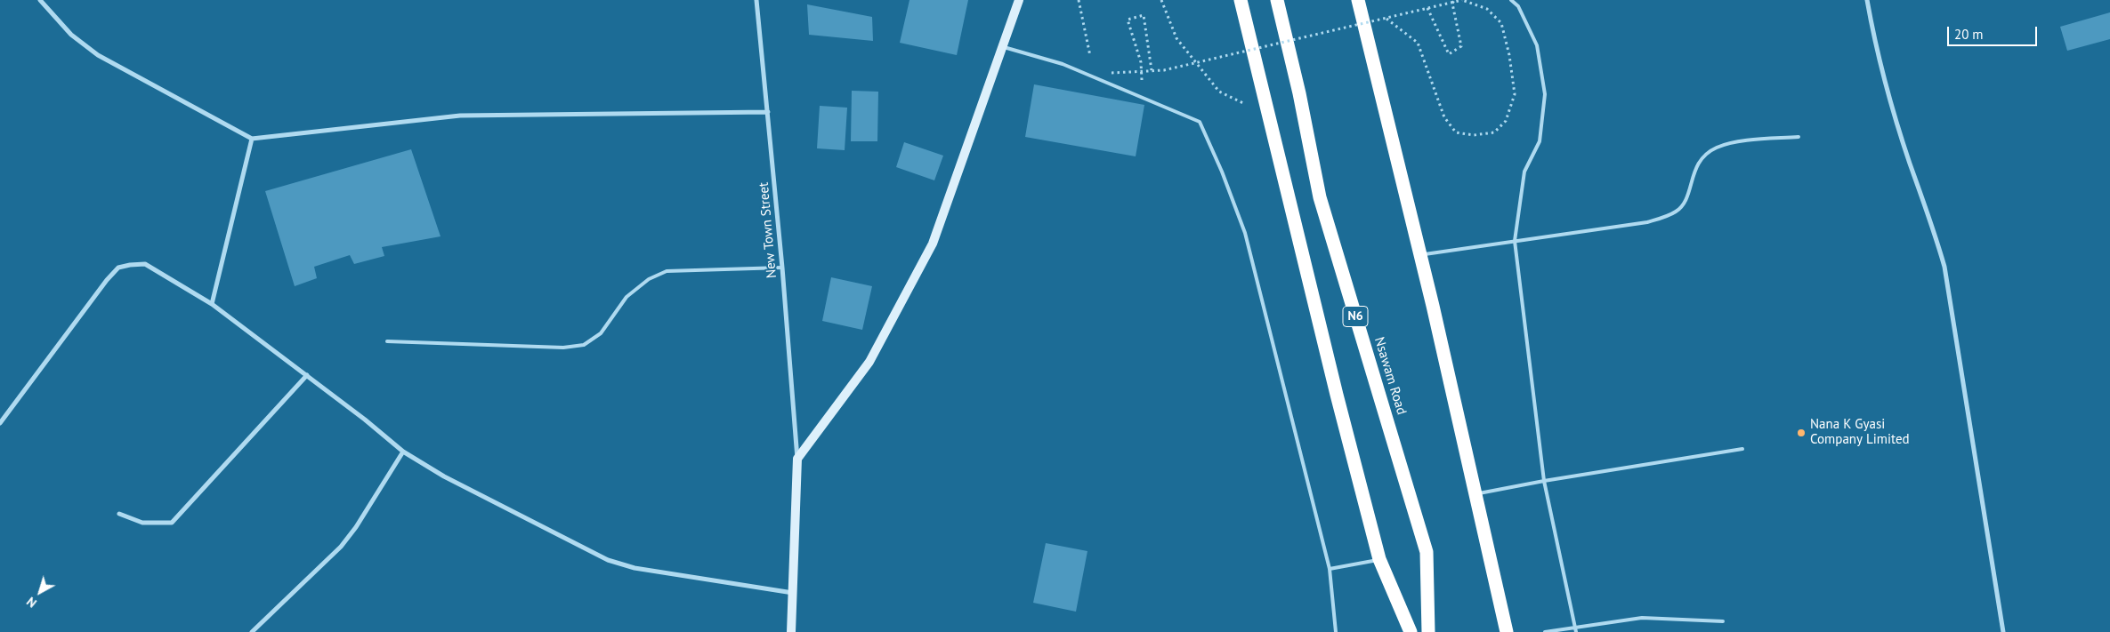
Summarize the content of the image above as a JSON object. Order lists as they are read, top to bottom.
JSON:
{
  "streets": {
    "highway": ["N6", "Nsawam Road"],
    "street": ["New Town Street"]
  },
  "places": ["Nana K Gyasi Company Limited"],
  "scale_bar": "20 m",
  "north": "bottom left"
}
